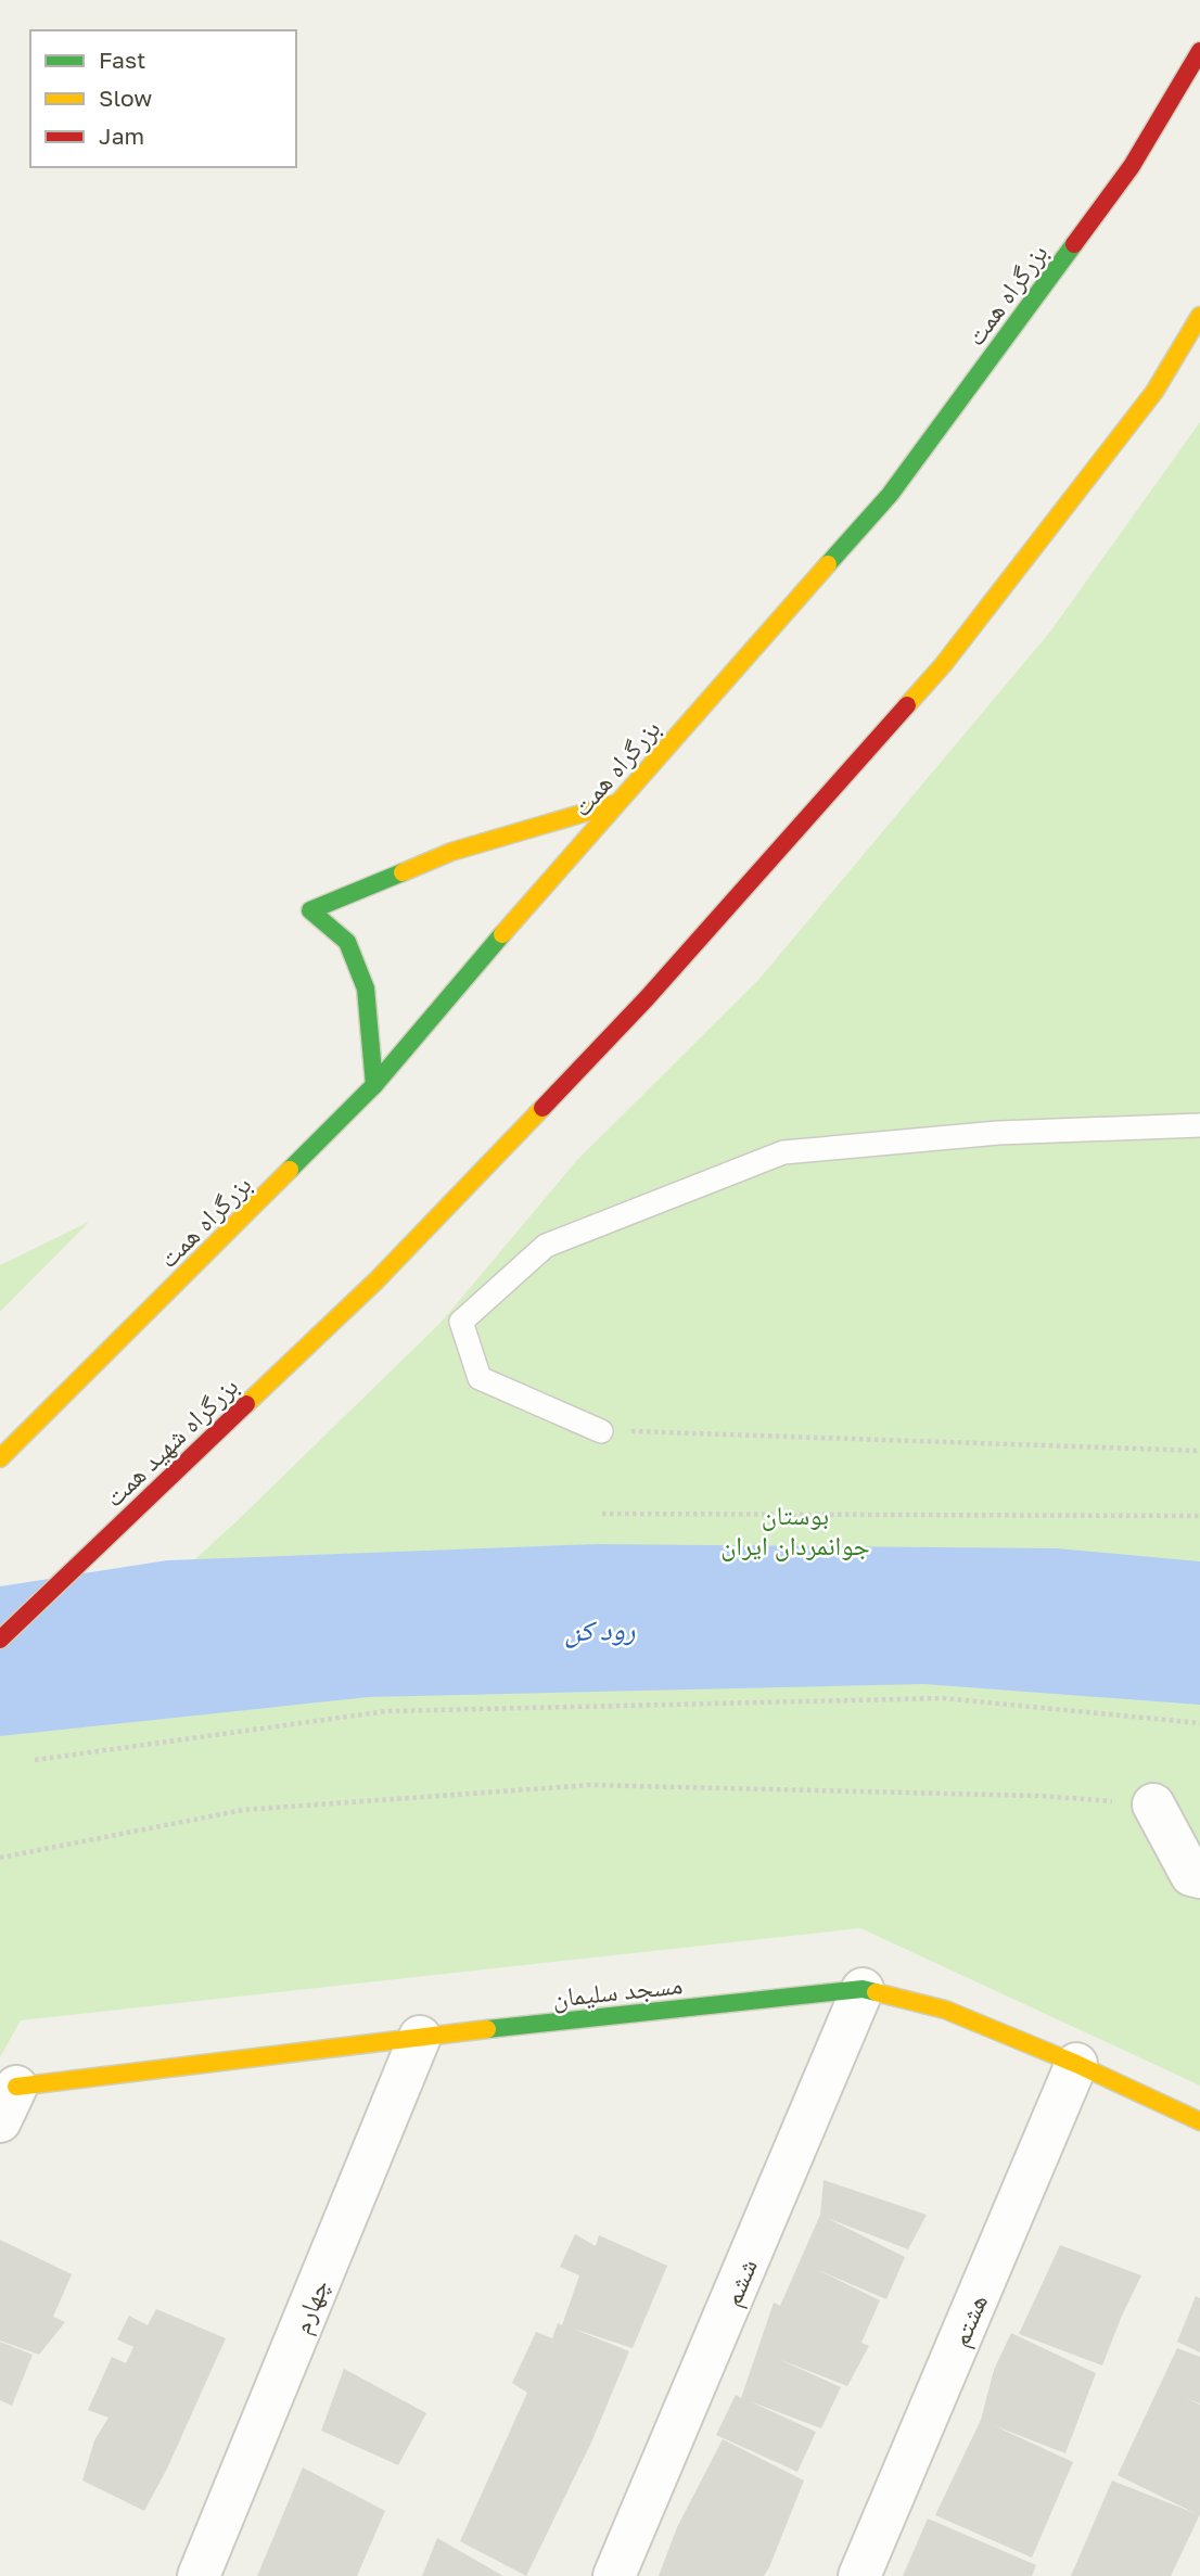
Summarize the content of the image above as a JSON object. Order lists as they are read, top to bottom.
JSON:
{
  "streets": {
    "main road": ["بزرگراه همت", "بزرگراه شهید همت", "مسجد سلیمان"],
    "street": ["ششم", "چهارم", "هشتم"]
  },
  "crossings": [
    ["مسجد سلیمان", "ششم"],
    ["مسجد سلیمان", "چهارم"],
    ["مسجد سلیمان", "هشتم"]
  ],
  "water": ["رود کن"],
  "parks": ["بوستان جوانمردان ایران"],
  "legend": ["Fast", "Slow", "Jam"]
}
